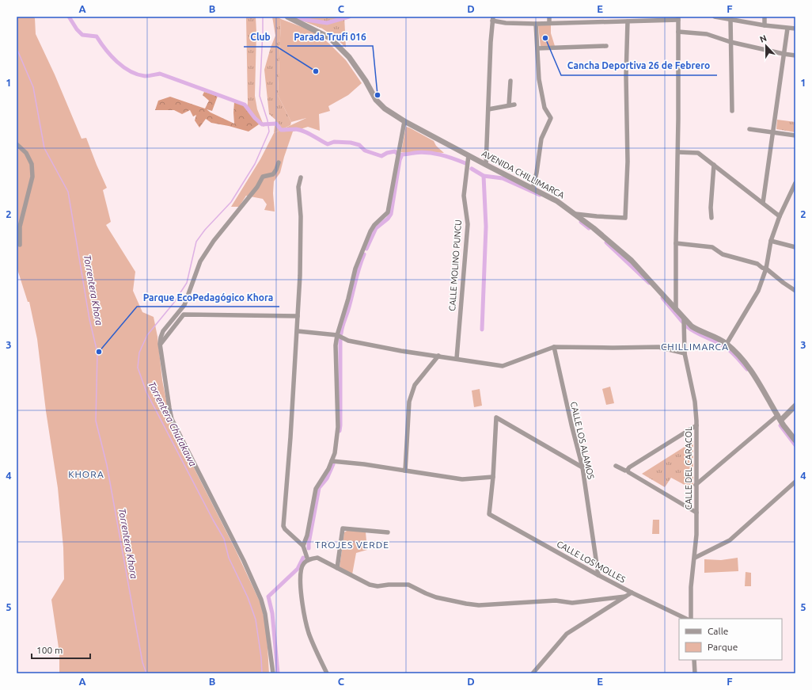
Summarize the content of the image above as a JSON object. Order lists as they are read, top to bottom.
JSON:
{
  "streets": {
    "street": [
      "AVENIDA CHILLIMARCA",
      "CALLE MOLINO PUNCU",
      "CALLE LOS ALAMOS",
      "CALLE DEL CARACOL",
      "CALLE LOS MOLLES"
    ]
  },
  "crossings": [
    ["AVENIDA CHILLIMARCA", "CALLE MOLINO PUNCU"],
    ["AVENIDA CHILLIMARCA", "CALLE DEL CARACOL"],
    ["CALLE LOS ALAMOS", "CALLE LOS MOLLES"]
  ],
  "districts": ["CHILLIMARCA", "KHORA", "TROJES VERDE"],
  "water": ["Torrentera Khora", "Torrentera Chutakawa"],
  "places": [
    "Cancha Deportiva 26 de Febrero",
    "Club",
    "Parada Trufi 016",
    "Parque EcoPedagógico Khora"
  ],
  "legend": ["Calle", "Parque"],
  "scale_bar": "100 m",
  "north": "top",
  "grid": {
    "columns": [
      "A",
      "B",
      "C",
      "D",
      "E",
      "F"
    ],
    "rows": [
      "1",
      "2",
      "3",
      "4",
      "5"
    ]
  }
}
